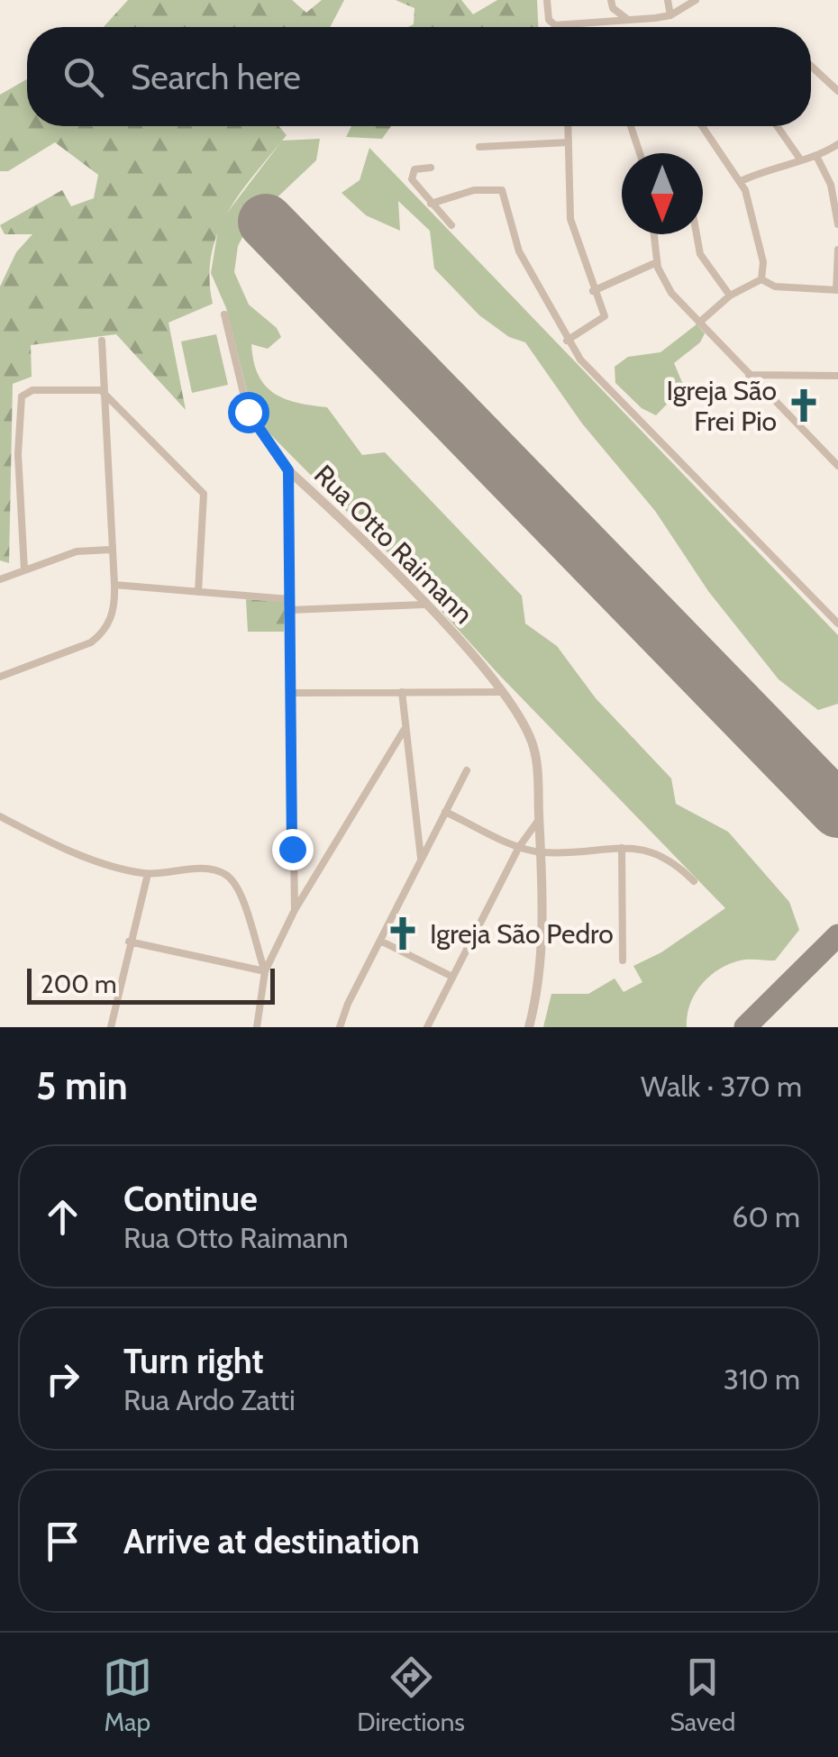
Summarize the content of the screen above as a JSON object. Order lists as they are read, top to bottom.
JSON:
{
  "streets": {
    "street": ["Rua Otto Raimann"]
  },
  "places": {
    "church": ["Igreja São Frei Pio", "Igreja São Pedro"]
  },
  "scale_bar": "200 m",
  "north": "bottom",
  "page": {
    "search": "Search here",
    "scale": "200 m",
    "heading": ["5 min", "Walk · 370 m"],
    "list": [
      ["Continue", "Rua Otto Raimann", "60 m"],
      ["Turn right", "Rua Ardo Zatti", "310 m"],
      "Arrive at destination"
    ],
    "nav": ["Map", "Directions", "Saved"]
  }
}
